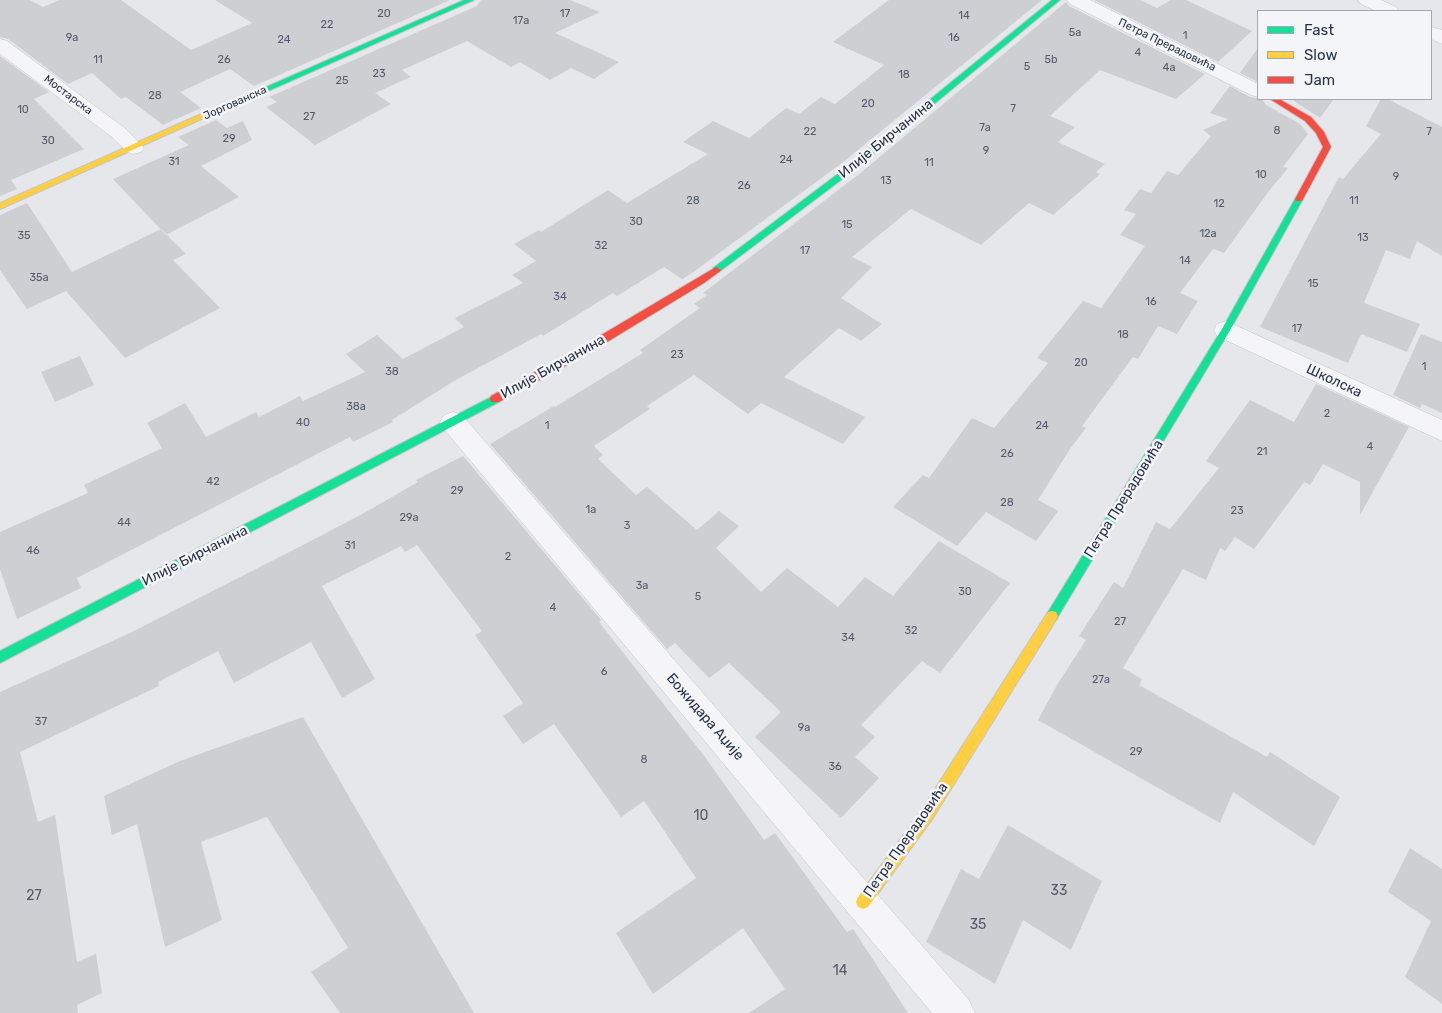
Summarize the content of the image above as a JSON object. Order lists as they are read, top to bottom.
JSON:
{
  "streets": {
    "street": [
      "Петра Прерадовића",
      "Мостарска",
      "Јоргованска",
      "Илије Бирчанина",
      "Школска",
      "Божидара Аџије"
    ]
  },
  "crossings": [
    ["Петра Прерадовића", "Школска"],
    ["Петра Прерадовића", "Божидара Аџије"],
    ["Мостарска", "Јоргованска"],
    ["Илије Бирчанина", "Божидара Аџије"]
  ],
  "house_numbers": [
    "20",
    "17",
    "14",
    "17a",
    "22",
    "5a",
    "1",
    "9a",
    "16",
    "24",
    "4",
    "11",
    "26",
    "5b",
    "5",
    "4a",
    "23",
    "18",
    "25",
    "28",
    "20",
    "7",
    "10",
    "27",
    "7a",
    "8",
    "22",
    "7",
    "29",
    "30",
    "9",
    "24",
    "31",
    "11",
    "10",
    "9",
    "13",
    "26",
    "28",
    "11",
    "12",
    "30",
    "15",
    "12a",
    "35",
    "13",
    "32",
    "17",
    "14",
    "35a",
    "15",
    "34",
    "16",
    "17",
    "18",
    "23",
    "20",
    "1",
    "38",
    "38a",
    "2",
    "40",
    "1",
    "24",
    "4",
    "21",
    "26",
    "42",
    "29",
    "28",
    "1a",
    "23",
    "29a",
    "44",
    "3",
    "31",
    "46",
    "2",
    "3a",
    "30",
    "5",
    "4",
    "27",
    "32",
    "34",
    "6",
    "27a",
    "37",
    "9a",
    "29",
    "8",
    "36",
    "10",
    "33",
    "27",
    "35",
    "14"
  ],
  "legend": ["Fast", "Slow", "Jam"]
}
